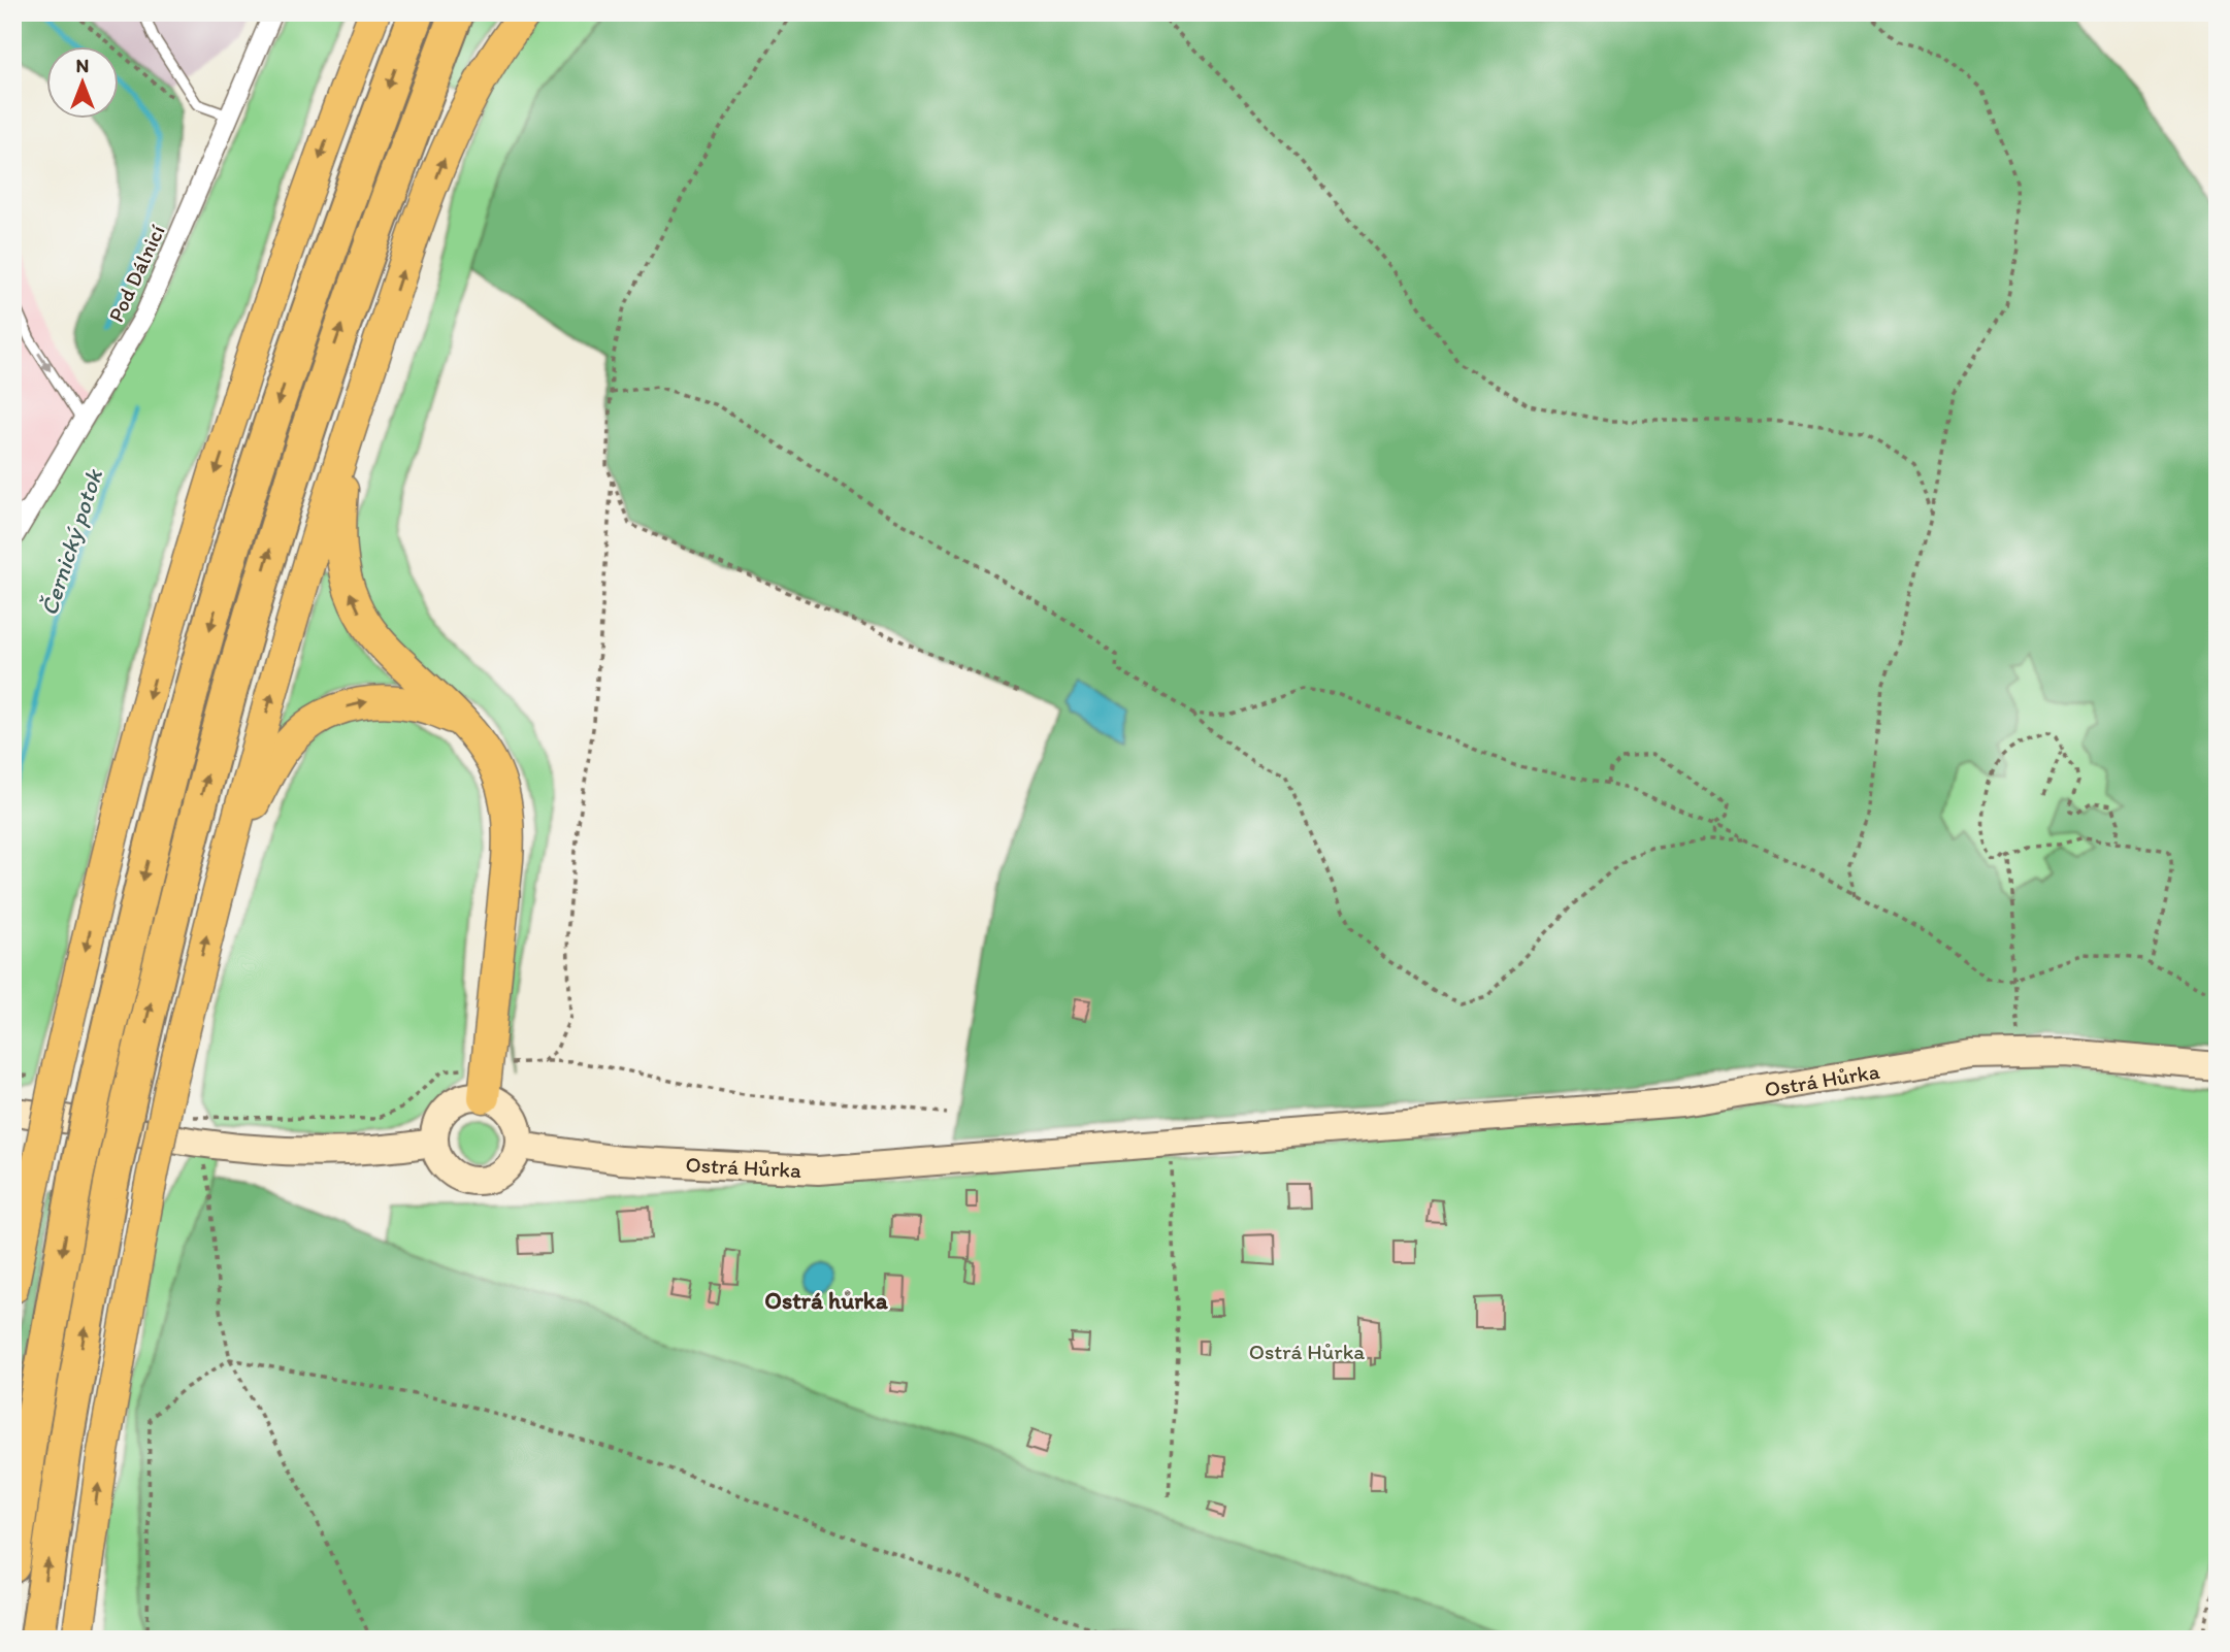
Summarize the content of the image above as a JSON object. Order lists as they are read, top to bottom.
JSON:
{
  "streets": {
    "main road": ["Ostrá Hůrka"],
    "street": ["Pod Dálnicí"]
  },
  "districts": ["Ostrá hůrka"],
  "water": ["Černický potok"],
  "parks": ["Ostrá Hůrka"],
  "north": "top"
}
